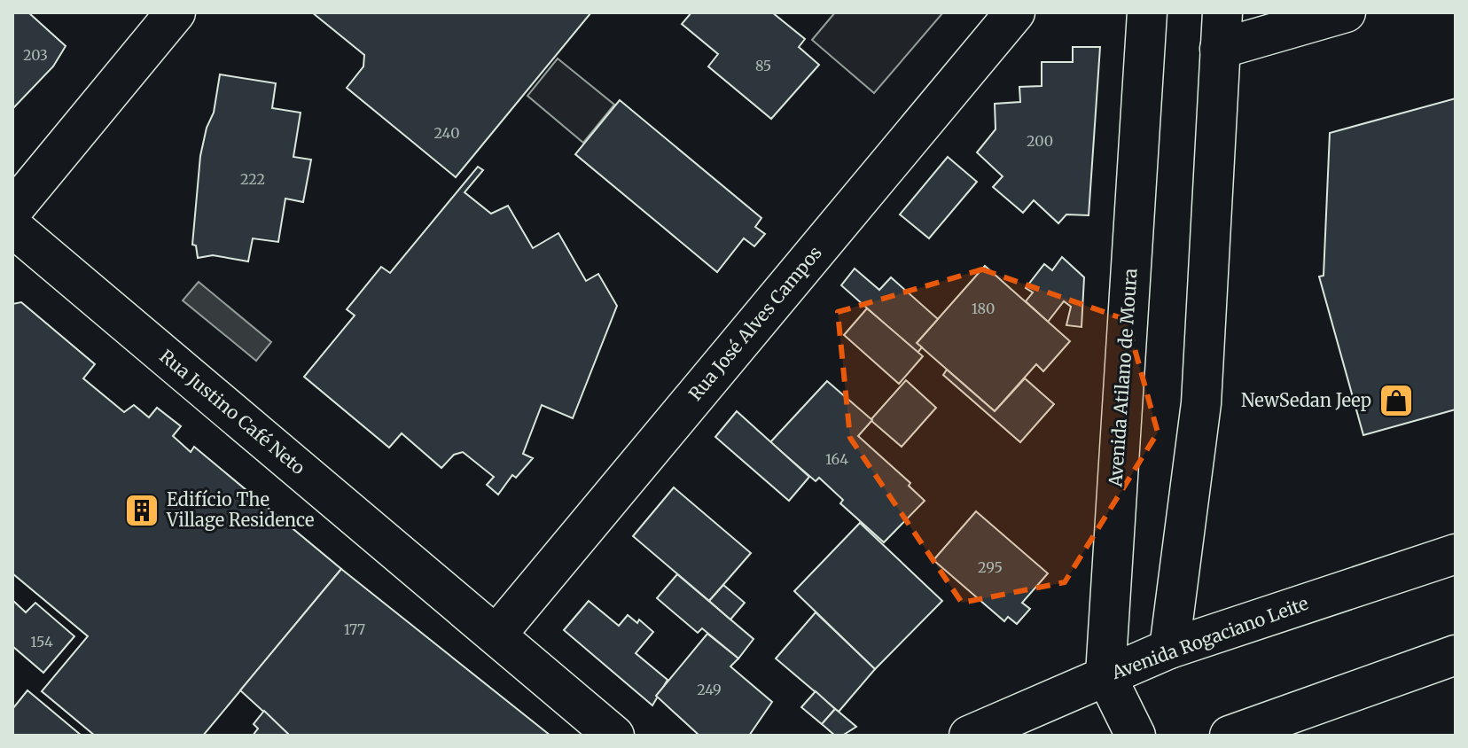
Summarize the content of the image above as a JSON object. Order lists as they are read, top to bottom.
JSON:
{
  "streets": {
    "street": [
      "Rua José Alves Campos",
      "Avenida Atilano de Moura",
      "Rua Justino Café Neto",
      "Avenida Rogaciano Leite"
    ]
  },
  "crossings": [
    ["Rua José Alves Campos", "Rua Justino Café Neto"],
    ["Avenida Atilano de Moura", "Avenida Rogaciano Leite"]
  ],
  "places": {
    "shop": ["NewSedan Jeep"],
    "building": ["Edifício The Village Residence"]
  },
  "house_numbers": [
    "203",
    "85",
    "240",
    "200",
    "222",
    "180",
    "164",
    "295",
    "177",
    "154",
    "249"
  ]
}
